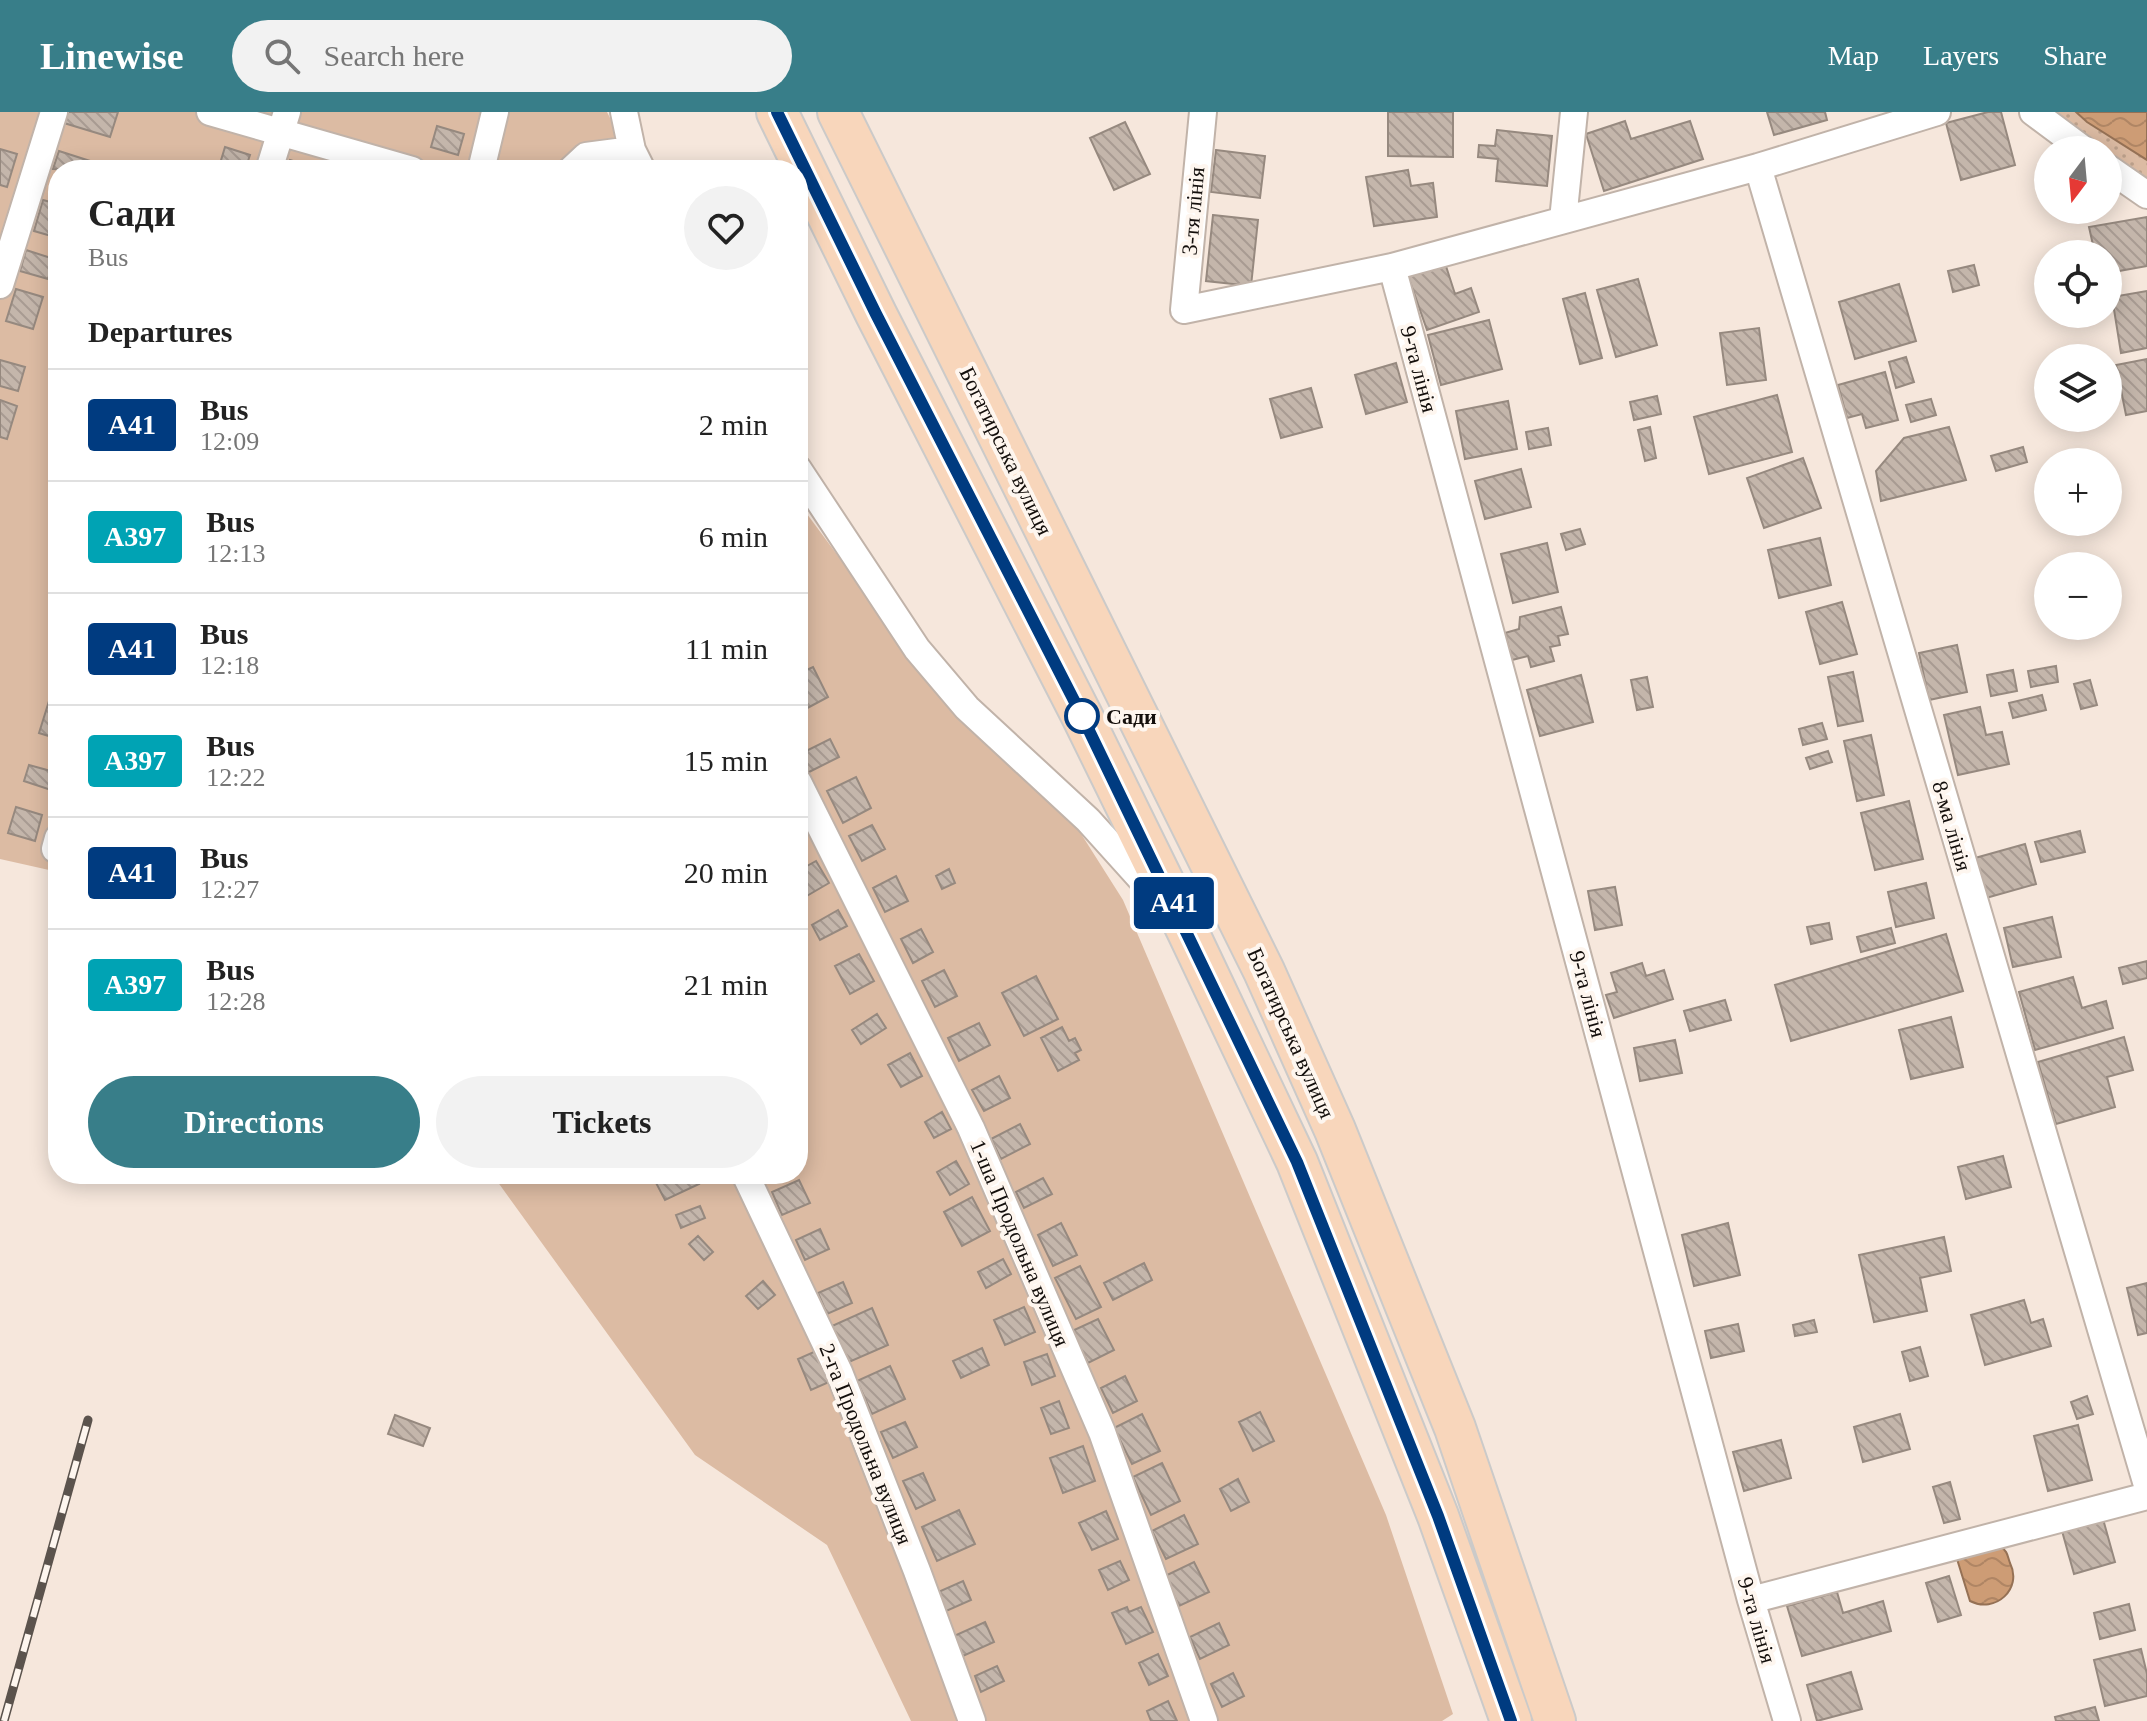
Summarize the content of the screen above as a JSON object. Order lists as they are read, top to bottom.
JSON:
{
  "streets": {
    "main road": ["Богатирська вулиця"],
    "street": [
      "3-тя лінія",
      "9-та лінія",
      "8-ма лінія",
      "1-ша Продольна вулиця",
      "2-га Продольна вулиця"
    ]
  },
  "crossings": [
    ["3-тя лінія", "9-та лінія"]
  ],
  "places": ["Сади"],
  "lines": ["bus line A41"],
  "north": "bottom",
  "page": {
    "header": "Linewise",
    "search": "Search here",
    "nav": ["Map", "Layers", "Share"],
    "on_map": "A41",
    "map_buttons": ["+", "−"],
    "heading": [
      ["Сади", "Bus"],
      "Departures"
    ],
    "list": [
      {
        "mark": "A41",
        "name": "Bus",
        "note": "12:09",
        "value": "2 min"
      },
      {
        "mark": "А397",
        "name": "Bus",
        "note": "12:13",
        "value": "6 min"
      },
      {
        "mark": "A41",
        "name": "Bus",
        "note": "12:18",
        "value": "11 min"
      },
      {
        "mark": "А397",
        "name": "Bus",
        "note": "12:22",
        "value": "15 min"
      },
      {
        "mark": "A41",
        "name": "Bus",
        "note": "12:27",
        "value": "20 min"
      },
      {
        "mark": "А397",
        "name": "Bus",
        "note": "12:28",
        "value": "21 min"
      }
    ],
    "buttons": ["Directions", "Tickets"]
  }
}
